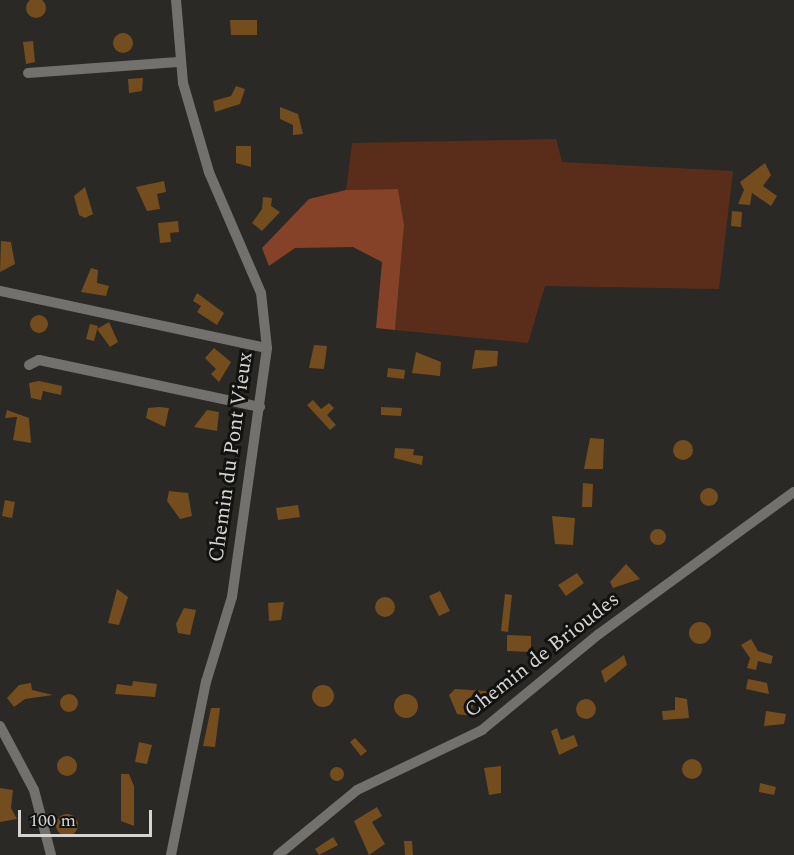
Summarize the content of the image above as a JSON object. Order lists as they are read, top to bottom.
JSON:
{
  "streets": {
    "street": ["Chemin du Pont Vieux", "Chemin de Brioudes"]
  },
  "scale_bar": "100 m"
}
